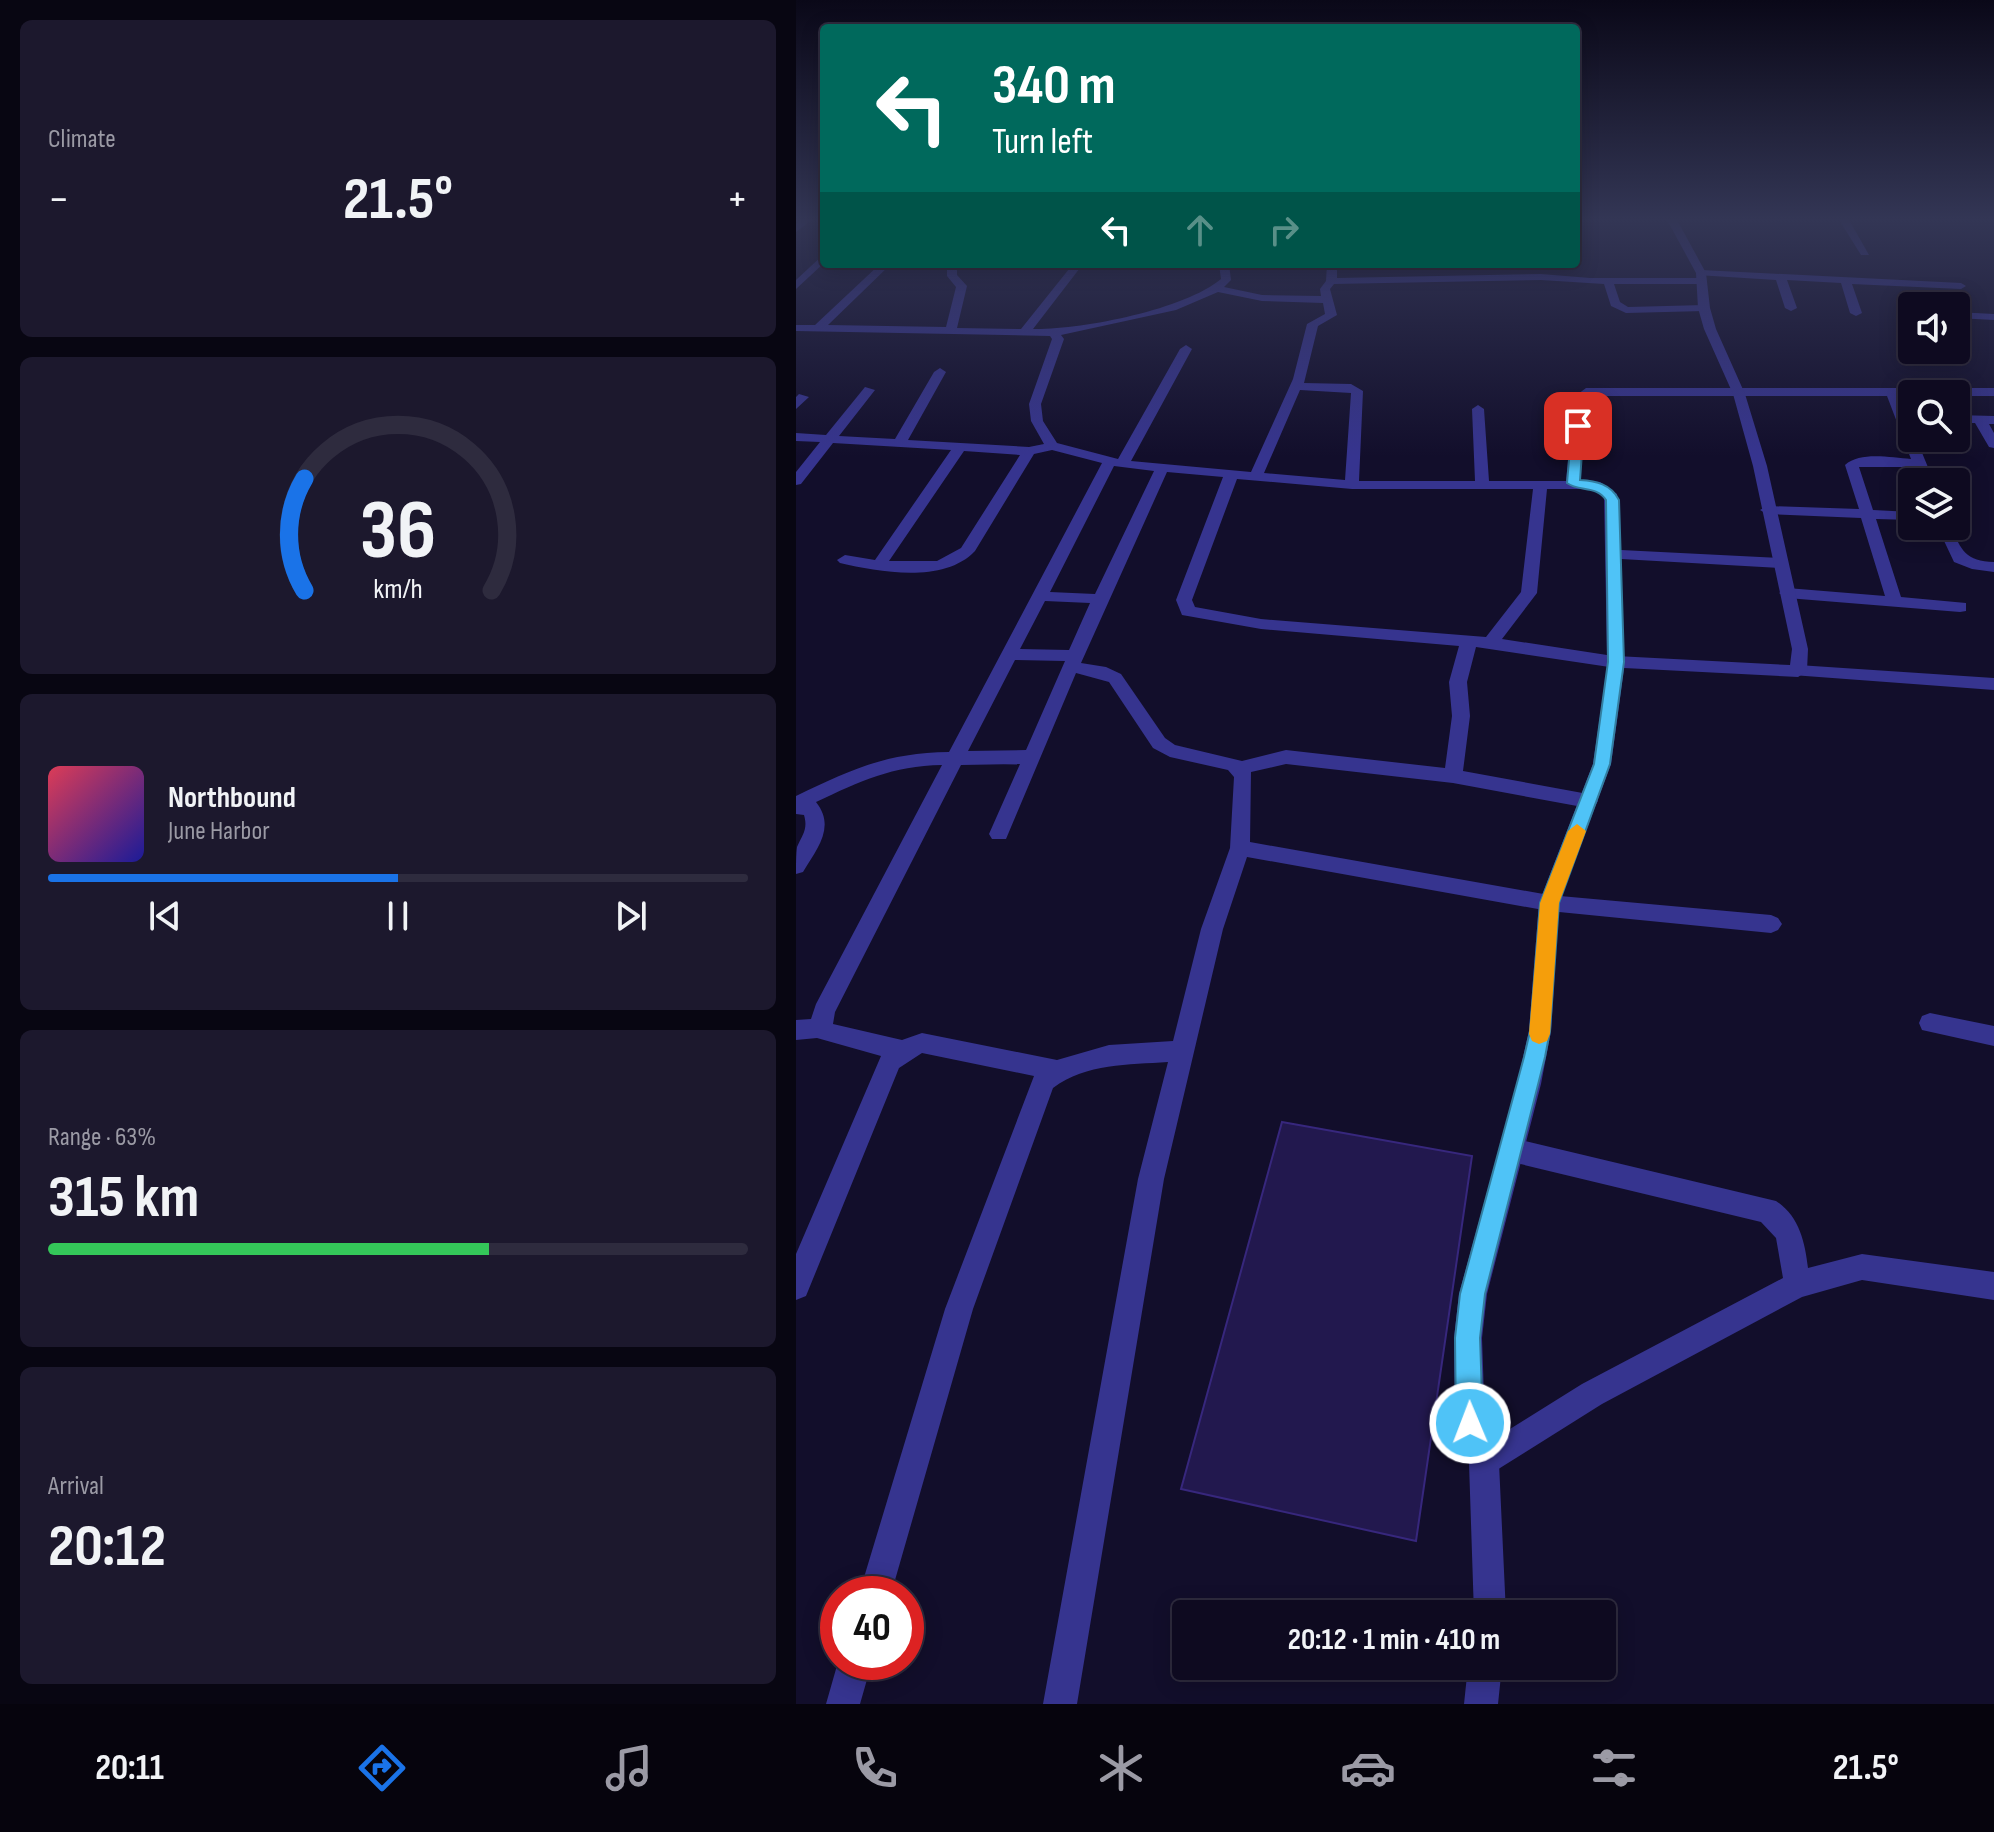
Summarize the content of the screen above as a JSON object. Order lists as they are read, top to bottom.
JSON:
{
  "page": {
    "tile": [
      "Climate",
      ["Range · 63%", "315 km"],
      ["Arrival", "20:12"]
    ],
    "turn": ["340 m", "Turn left"],
    "heat": ["−", "21.5°", "+"],
    "song": ["Northbound", "June Harbor"],
    "limit": "40",
    "trip": "20:12 · 1 min · 410 m",
    "tabs": ["20:11", "21.5°"],
    "gauge": ["36", "km/h"]
  }
}
